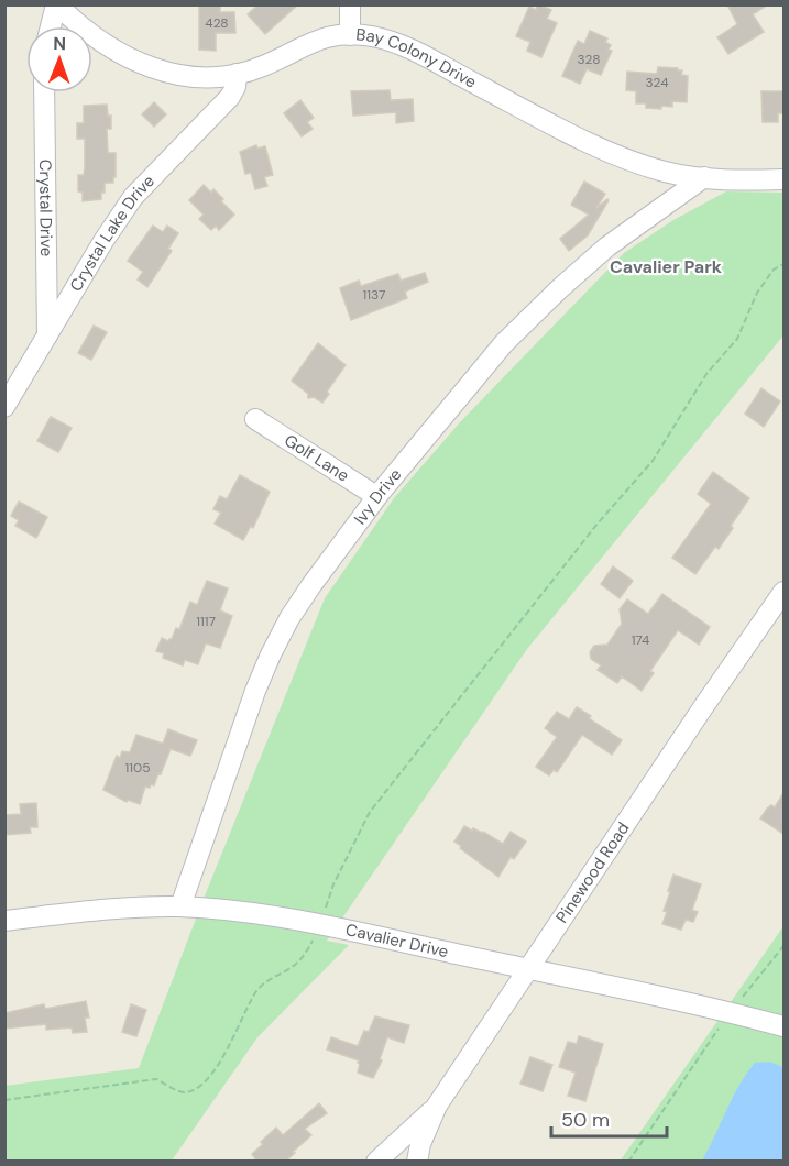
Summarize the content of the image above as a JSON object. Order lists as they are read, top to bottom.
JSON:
{
  "streets": {
    "street": [
      "Bay Colony Drive",
      "Crystal Drive",
      "Crystal Lake Drive",
      "Golf Lane",
      "Ivy Drive",
      "Pinewood Road",
      "Cavalier Drive"
    ]
  },
  "crossings": [
    ["Bay Colony Drive", "Crystal Lake Drive"],
    ["Bay Colony Drive", "Ivy Drive"],
    ["Crystal Drive", "Crystal Lake Drive"],
    ["Golf Lane", "Ivy Drive"],
    ["Ivy Drive", "Cavalier Drive"],
    ["Pinewood Road", "Cavalier Drive"]
  ],
  "districts": ["Cavalier Park"],
  "house_numbers": [
    "428",
    "328",
    "324",
    "1137",
    "1117",
    "174",
    "1105"
  ],
  "scale_bar": "50 m",
  "north": "top"
}
